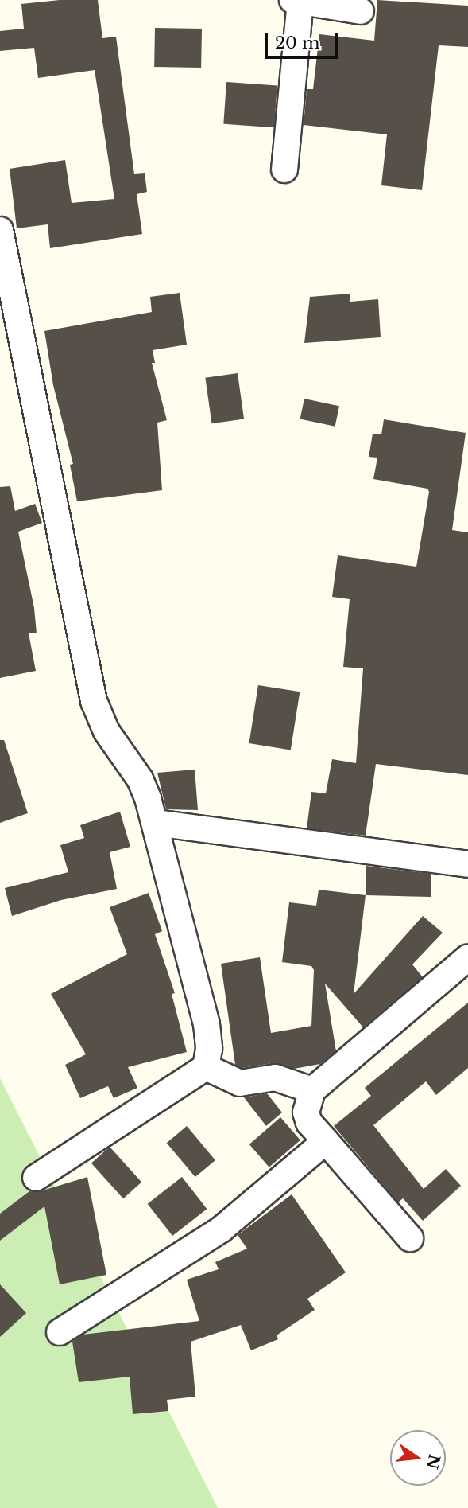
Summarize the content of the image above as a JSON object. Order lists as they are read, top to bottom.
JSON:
{
  "scale_bar": "20 m",
  "north": "right"
}
